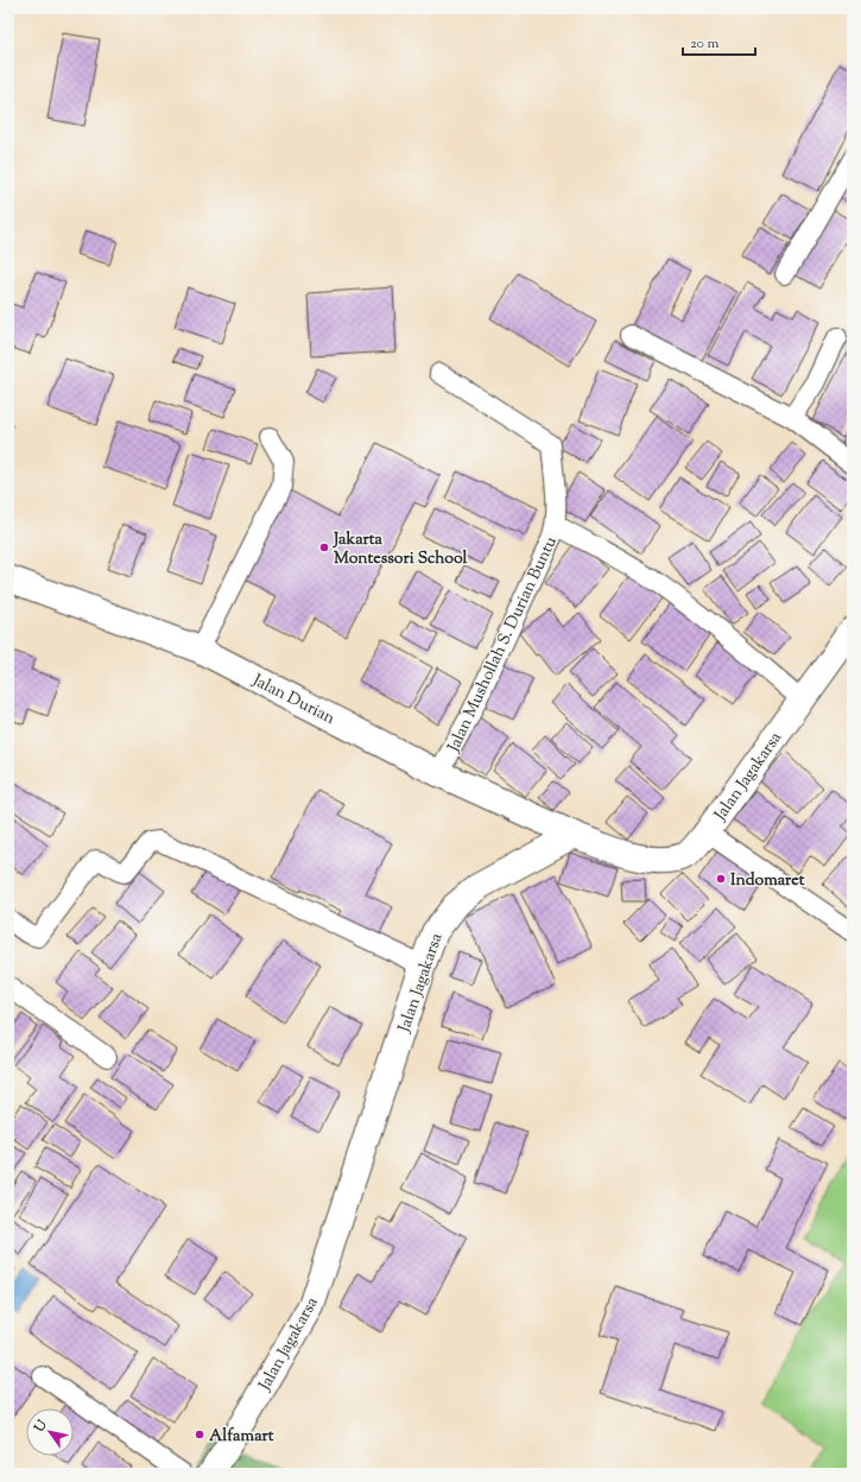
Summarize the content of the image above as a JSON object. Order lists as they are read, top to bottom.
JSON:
{
  "streets": {
    "main road": ["Jalan Durian", "Jalan Jagakarsa"],
    "street": ["Jalan Mushollah S. Durian Buntu"]
  },
  "crossings": [
    ["Jalan Mushollah S. Durian Buntu", "Jalan Durian"],
    ["Jalan Durian", "Jalan Jagakarsa"]
  ],
  "places": ["Jakarta Montessori School", "Indomaret", "Alfamart"],
  "scale_bar": "20 m",
  "north": "top left"
}
